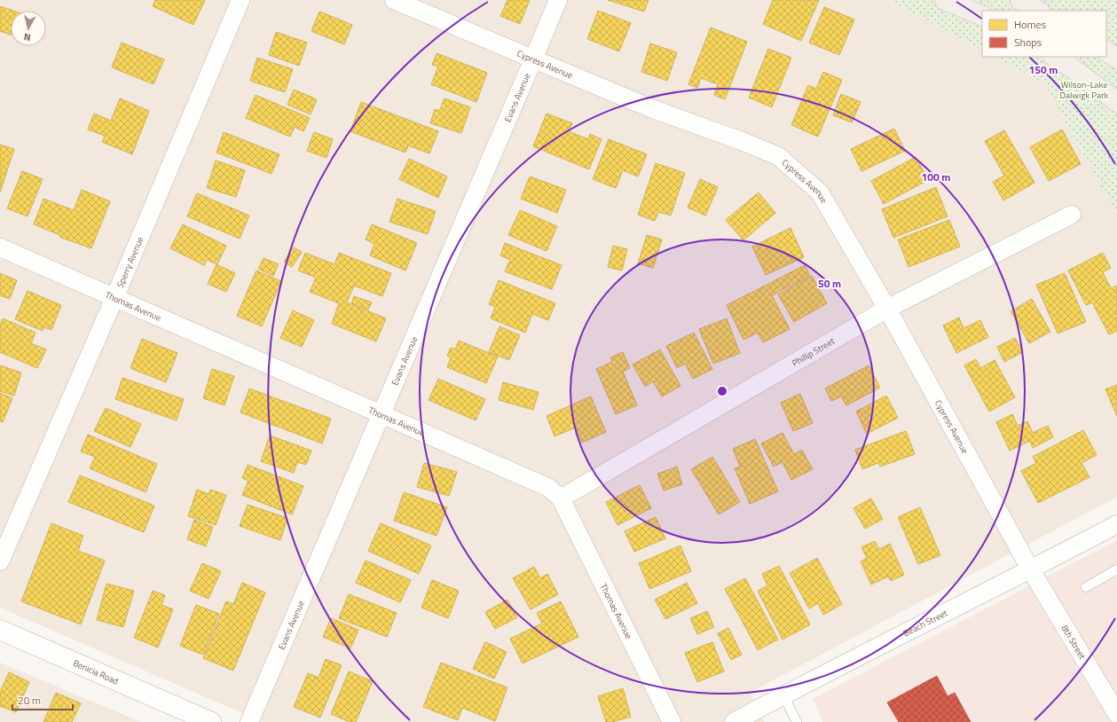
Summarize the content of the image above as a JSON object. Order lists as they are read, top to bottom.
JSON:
{
  "streets": {
    "main road": ["Benicia Road"],
    "street": [
      "Cypress Avenue",
      "Evans Avenue",
      "Sperry Avenue",
      "Thomas Avenue",
      "Phillip Street",
      "Beach Street",
      "8th Street"
    ]
  },
  "crossings": [
    ["Cypress Avenue", "Evans Avenue"],
    ["Cypress Avenue", "Phillip Street"],
    ["Cypress Avenue", "Beach Street"],
    ["Cypress Avenue", "8th Street"],
    ["Evans Avenue", "Thomas Avenue"],
    ["Sperry Avenue", "Thomas Avenue"],
    ["Thomas Avenue", "Phillip Street"],
    ["Beach Street", "8th Street"]
  ],
  "parks": ["Wilson-Lake Dalwigk Park"],
  "legend": ["Homes", "Shops"],
  "scale_bar": "20 m",
  "north": "bottom",
  "rings": ["150 m", "100 m", "50 m"]
}
